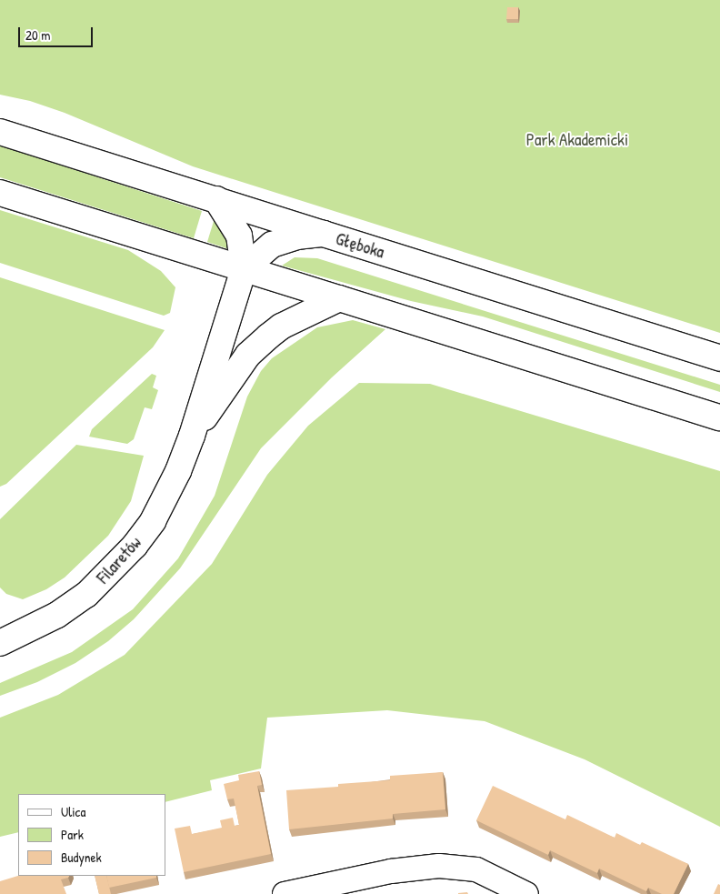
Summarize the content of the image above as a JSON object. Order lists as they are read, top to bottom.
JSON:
{
  "streets": {
    "main road": ["Głęboka", "Filaretów"]
  },
  "crossings": [
    ["Głęboka", "Filaretów"]
  ],
  "parks": ["Park Akademicki"],
  "legend": ["Ulica", "Park", "Budynek"],
  "scale_bar": "20 m"
}
